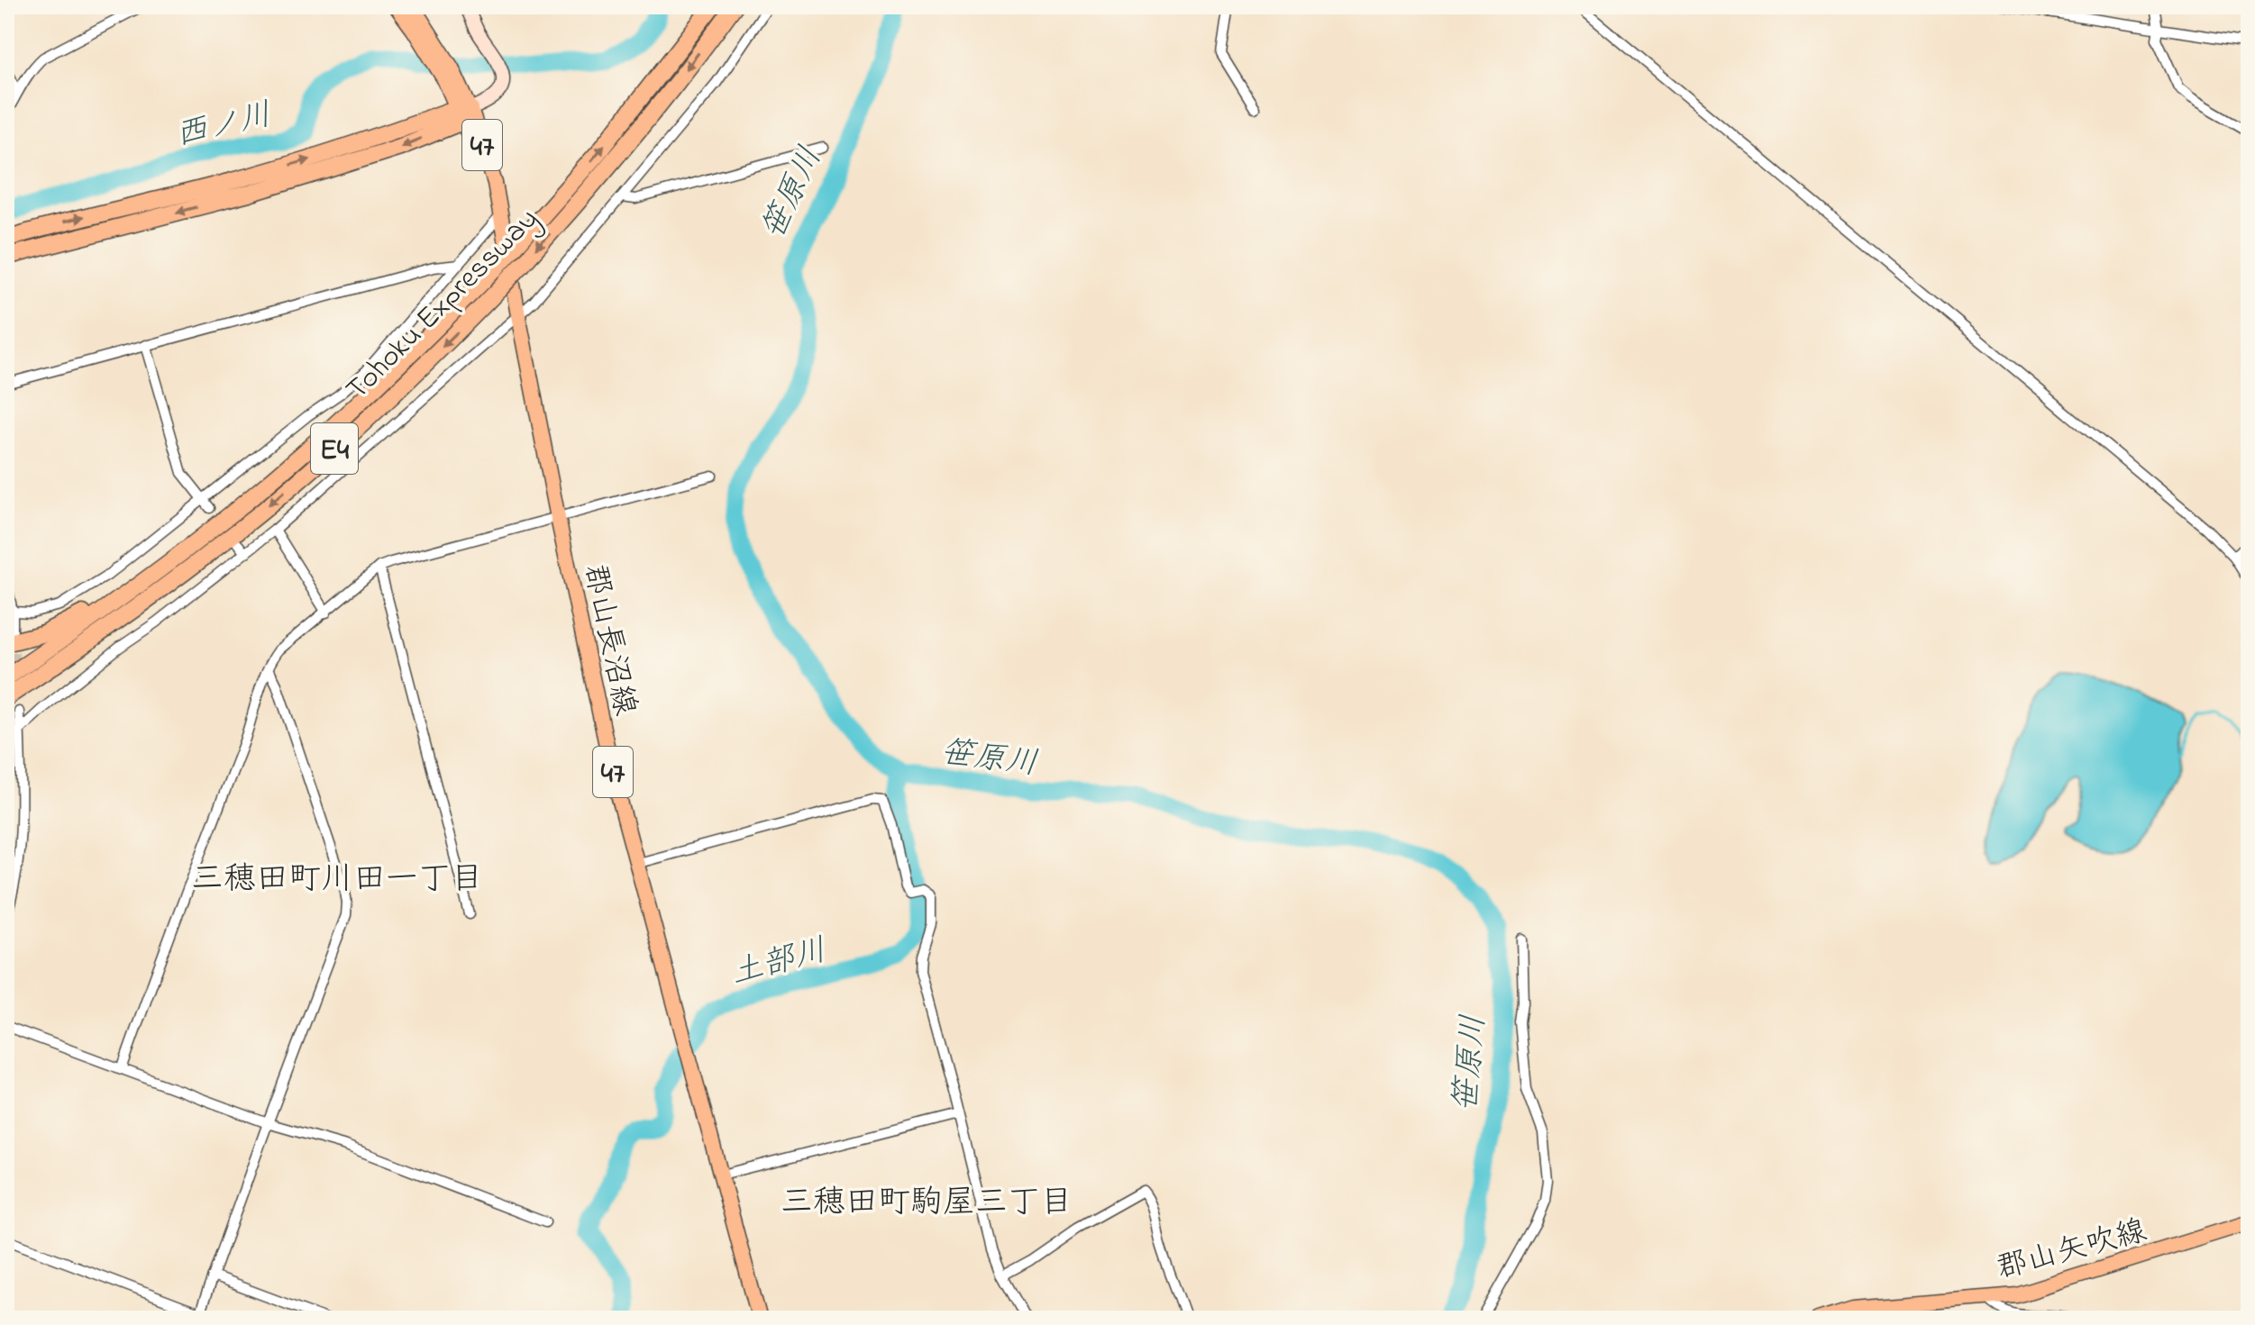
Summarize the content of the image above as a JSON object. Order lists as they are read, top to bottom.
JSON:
{
  "streets": {
    "highway": ["Tohoku Expressway", "E4"],
    "main road": ["47", "郡山長沼線", "郡山矢吹線"]
  },
  "districts": ["三穂田町川田一丁目", "三穂田町駒屋三丁目"],
  "water": ["西ノ川", "笹原川", "土部川"]
}
